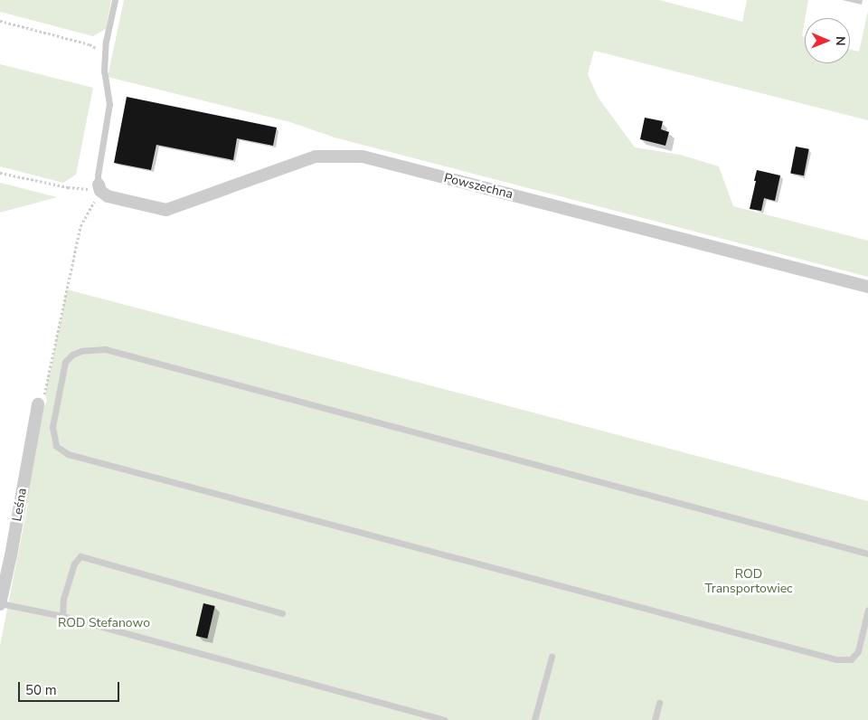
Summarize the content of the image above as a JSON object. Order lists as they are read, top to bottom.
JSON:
{
  "streets": {
    "street": ["Powszechna", "Leśna"]
  },
  "parks": ["ROD Transportowiec", "ROD Stefanowo"],
  "scale_bar": "50 m",
  "north": "right"
}
